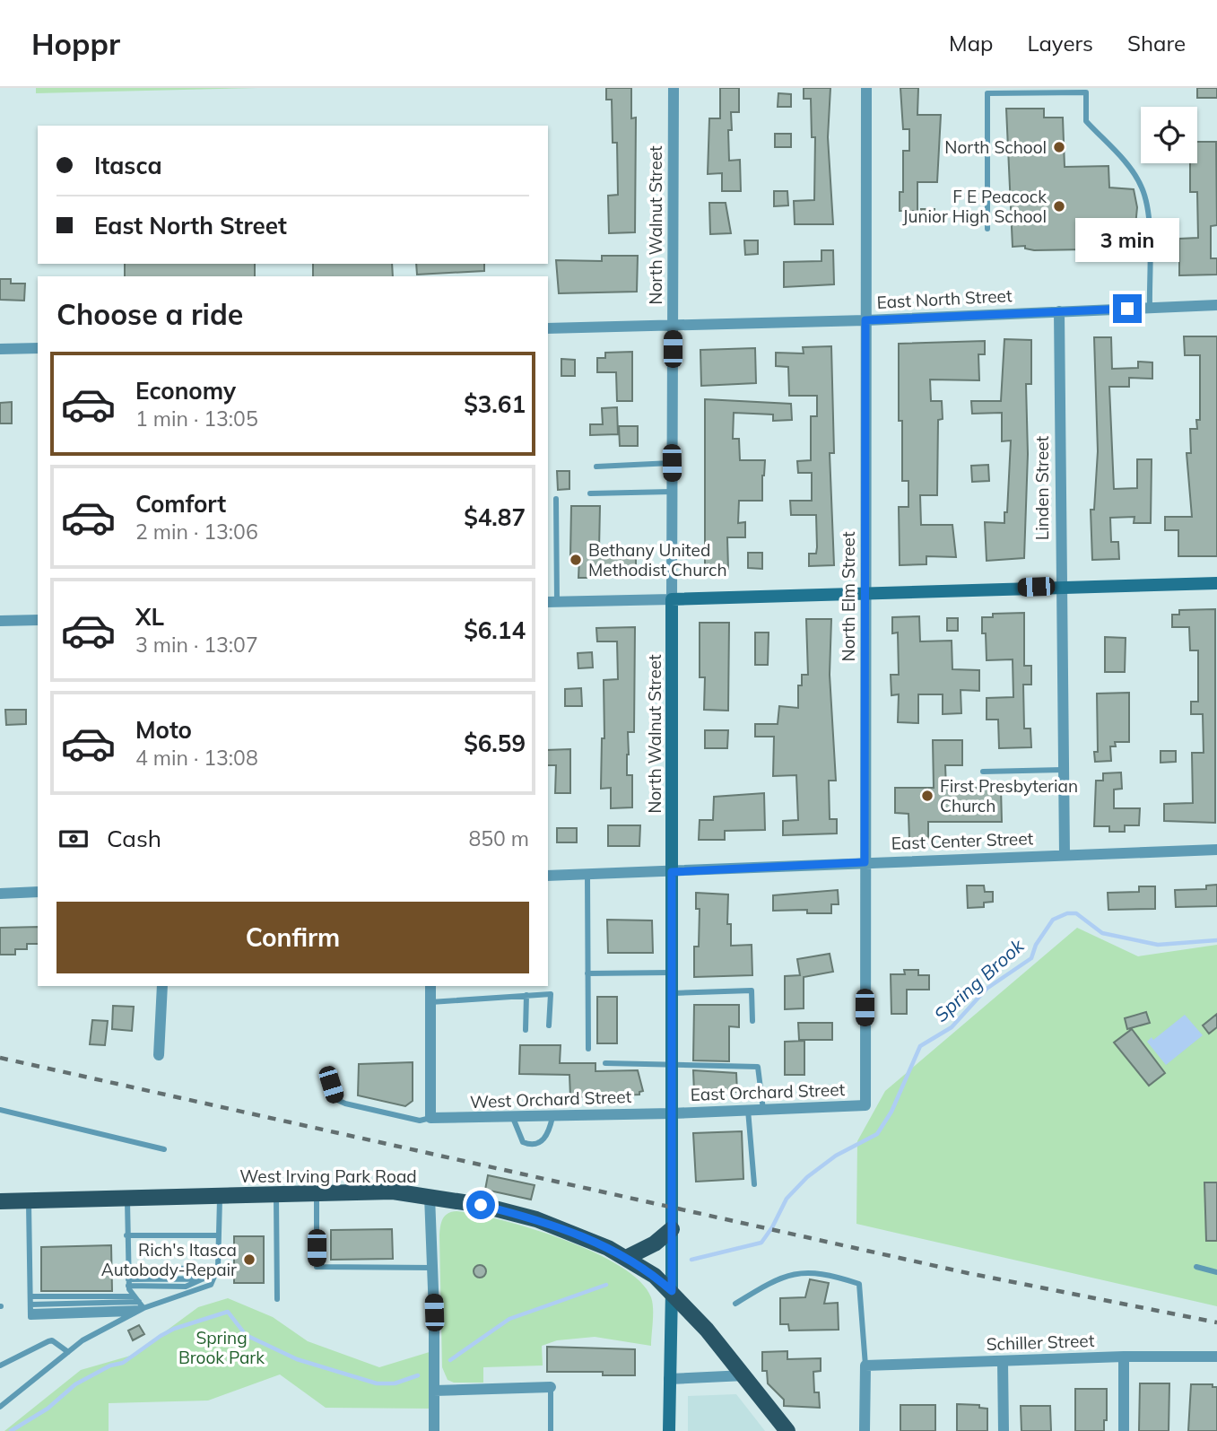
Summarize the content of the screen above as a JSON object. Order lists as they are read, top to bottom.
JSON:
{
  "streets": {
    "main road": ["West Irving Park Road"],
    "street": [
      "North Walnut Street",
      "East North Street",
      "Linden Street",
      "North Elm Street",
      "East Center Street",
      "East Orchard Street",
      "West Orchard Street",
      "Schiller Street"
    ]
  },
  "crossings": [
    ["North Walnut Street", "East North Street"],
    ["North Walnut Street", "East Center Street"],
    ["North Walnut Street", "East Orchard Street"],
    ["North Walnut Street", "West Orchard Street"],
    ["North Walnut Street", "West Irving Park Road"],
    ["East North Street", "Linden Street"],
    ["East North Street", "North Elm Street"],
    ["Linden Street", "East Center Street"],
    ["North Elm Street", "East Center Street"],
    ["North Elm Street", "East Orchard Street"],
    ["East Orchard Street", "West Orchard Street"]
  ],
  "water": ["Spring Brook"],
  "parks": ["Spring Brook Park"],
  "places": [
    "North School",
    "F E Peacock Junior High School",
    "Bethany United Methodist Church",
    "First Presbyterian Church",
    "Rich's Itasca Autobody-Repair"
  ],
  "page": {
    "header": "Hoppr",
    "nav": ["Map", "Layers", "Share"],
    "banner": ["Itasca", "East North Street"],
    "bubble": "3 min",
    "heading": "Choose a ride",
    "list": [
      {
        "name": "Economy",
        "note": "1 min · 13:05",
        "value": "$3.61"
      },
      {
        "name": "Comfort",
        "note": "2 min · 13:06",
        "value": "$4.87"
      },
      {
        "name": "XL",
        "note": "3 min · 13:07",
        "value": "$6.14"
      },
      {
        "name": "Moto",
        "note": "4 min · 13:08",
        "value": "$6.59"
      }
    ],
    "pay": ["Cash", "850 m"],
    "buttons": "Confirm"
  }
}
